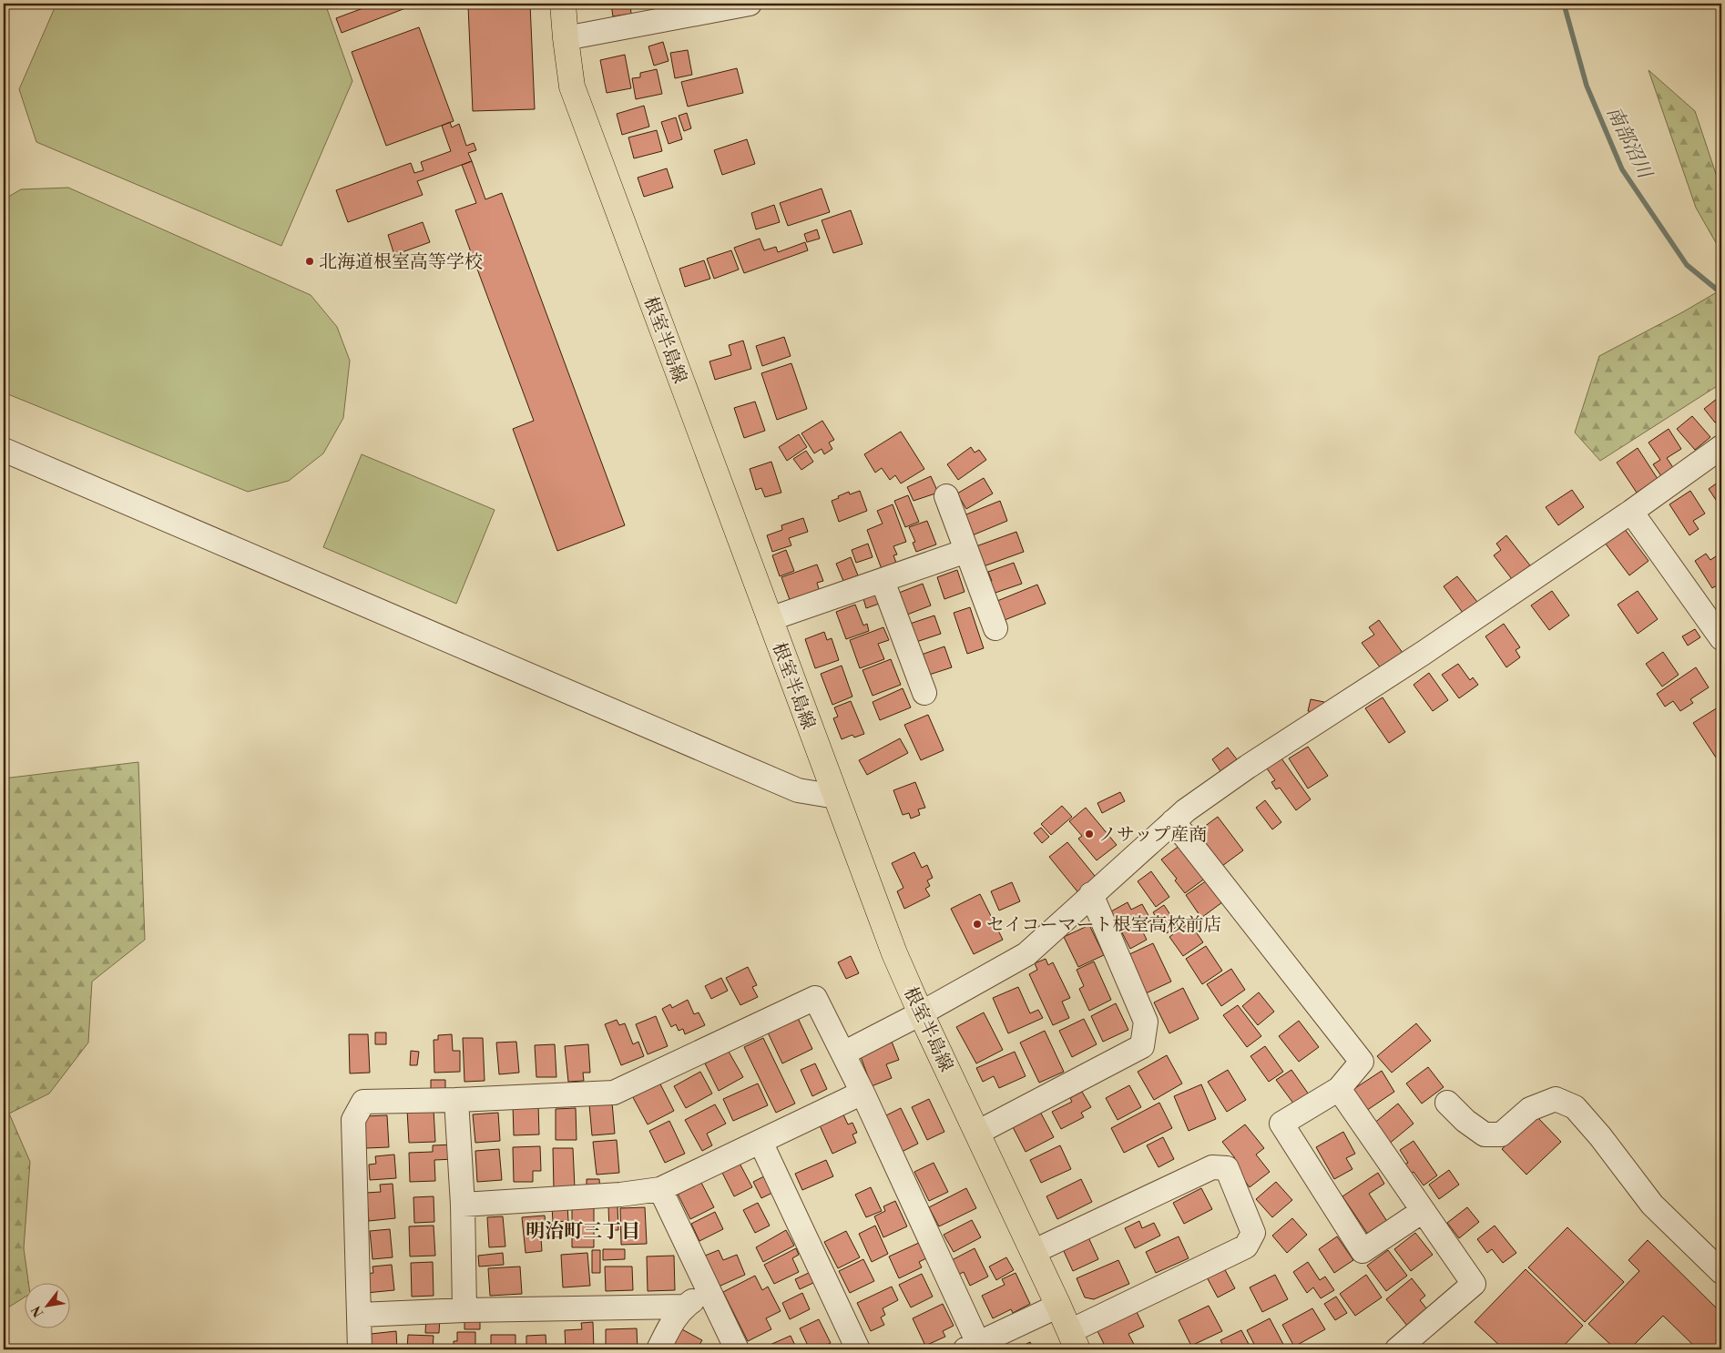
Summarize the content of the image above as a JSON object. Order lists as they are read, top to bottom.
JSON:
{
  "streets": {
    "main road": ["根室半島線"]
  },
  "districts": ["明治町三丁目"],
  "water": ["南部沼川"],
  "places": ["北海道根室高等学校", "ノサップ産商", "セイコーマート根室高校前店"],
  "north": "bottom left"
}
